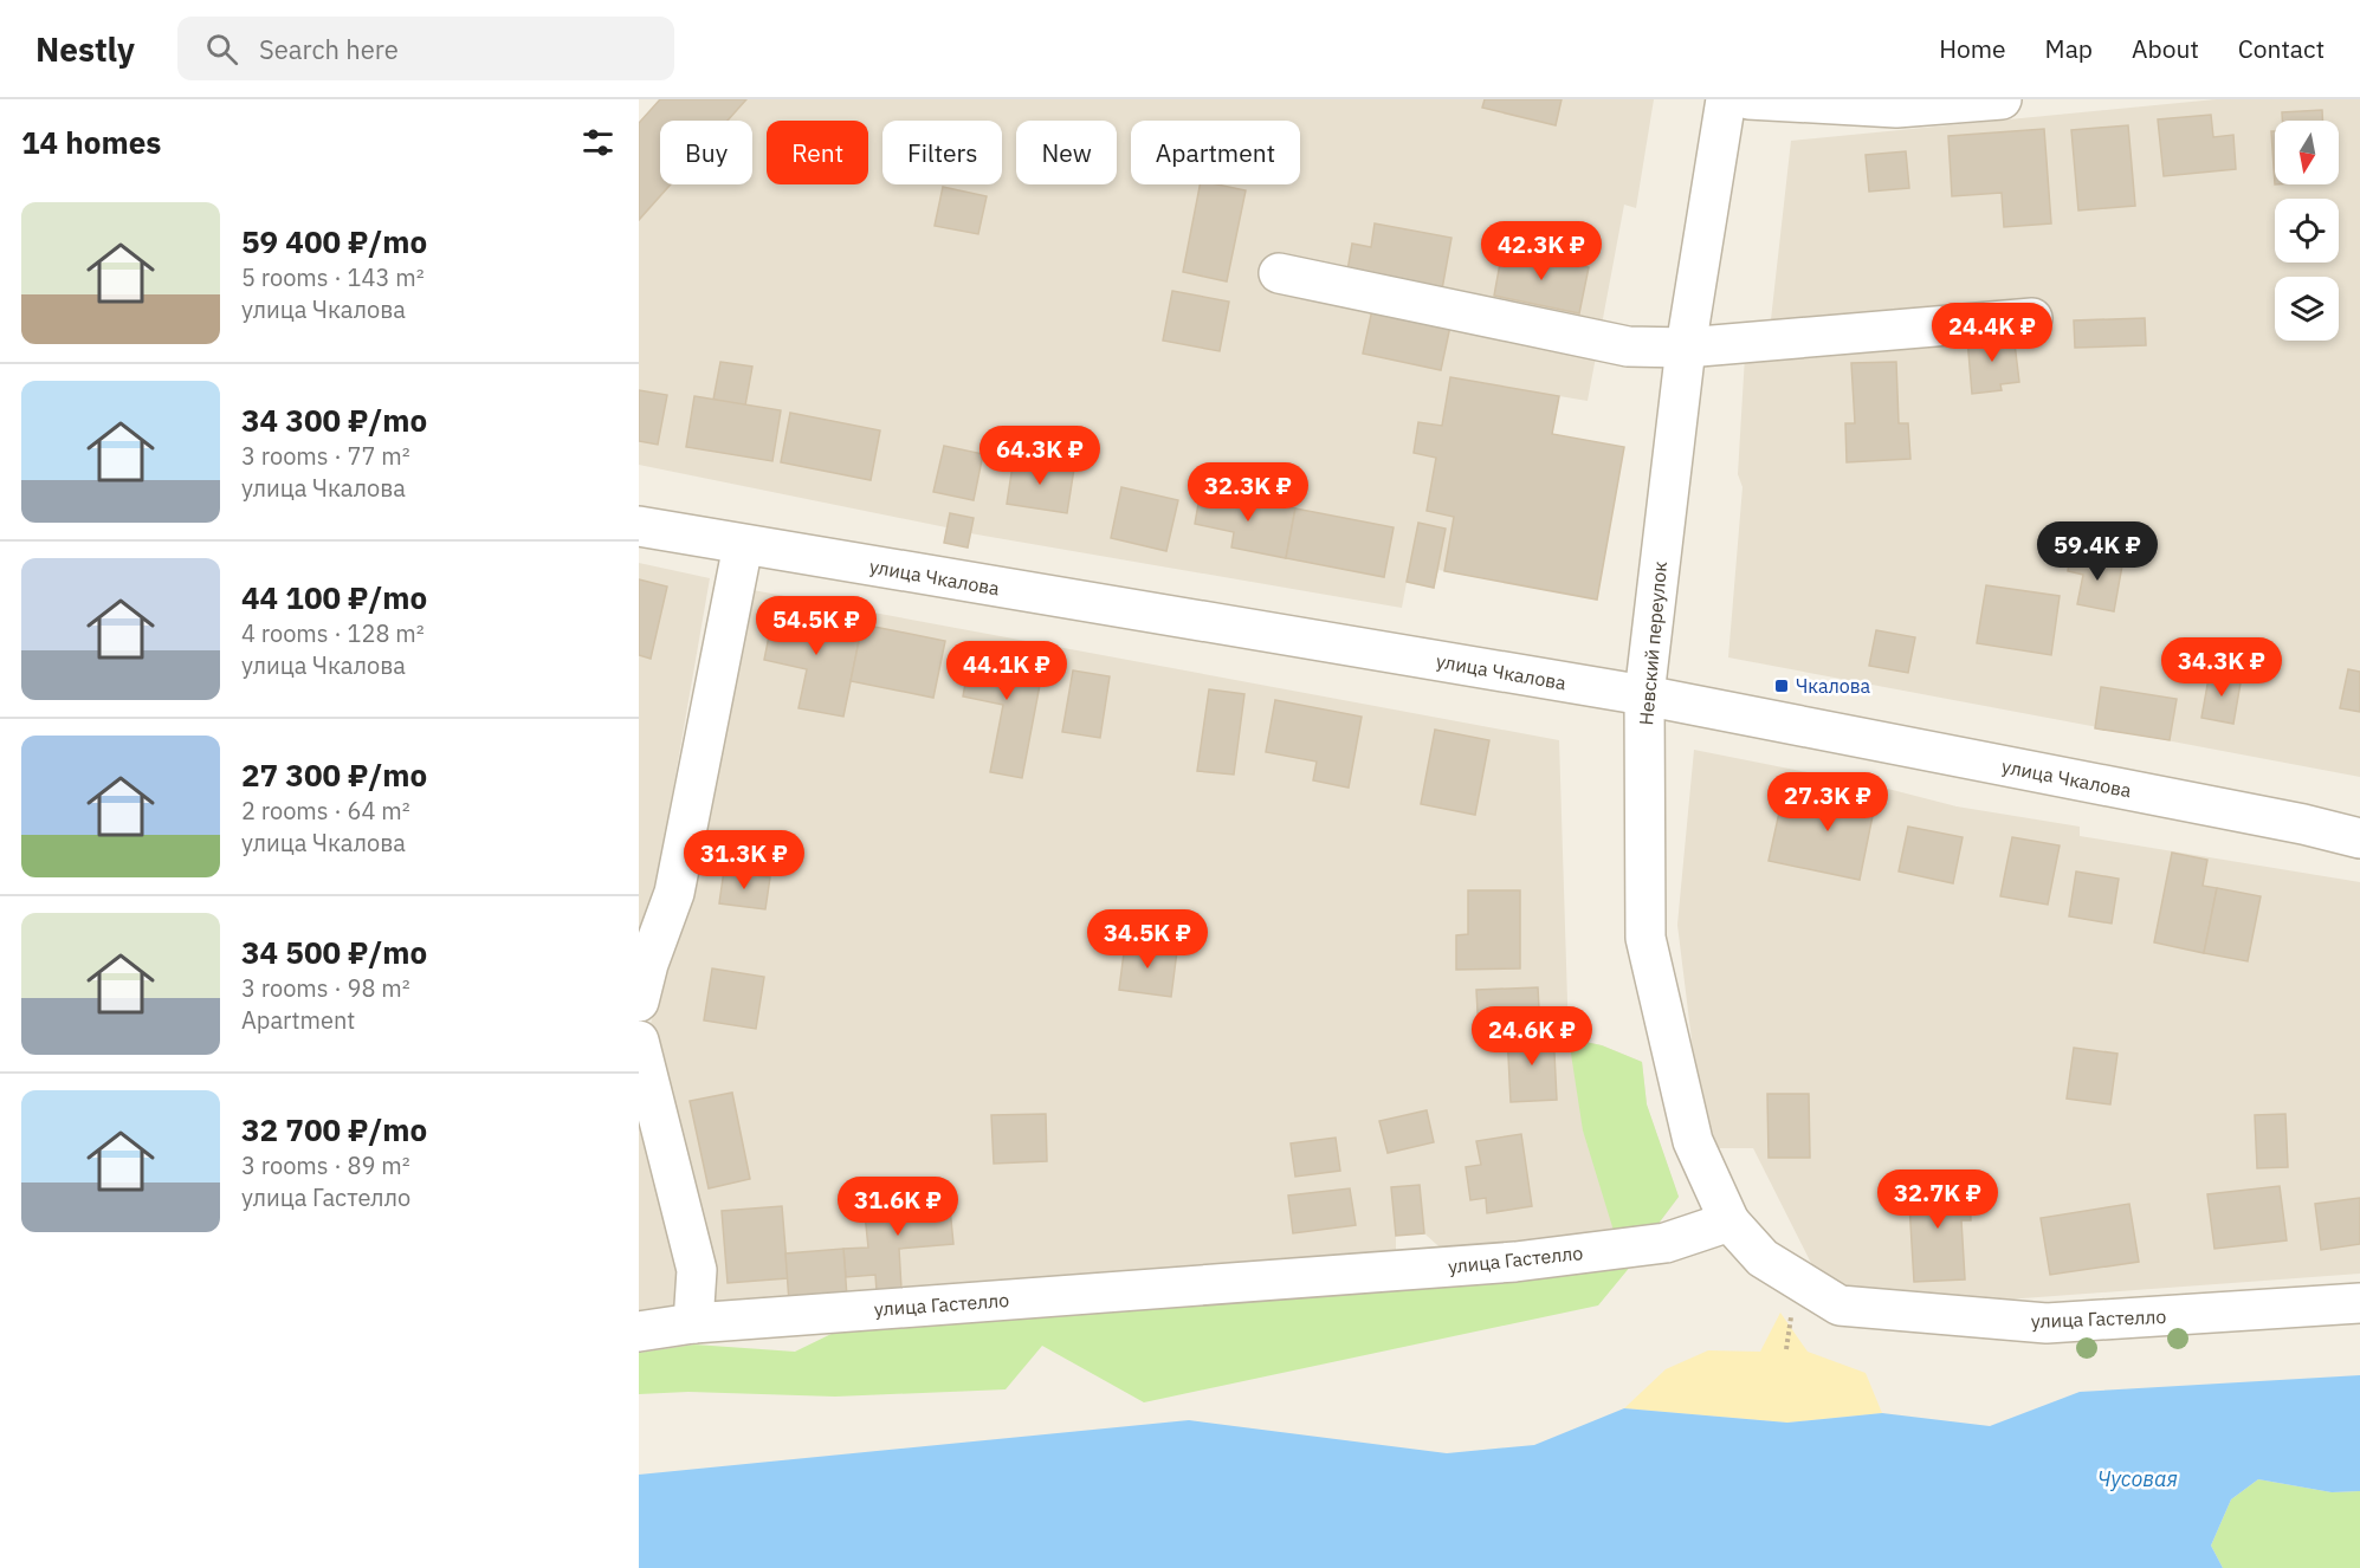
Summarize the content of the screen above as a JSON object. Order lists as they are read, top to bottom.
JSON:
{
  "streets": {
    "street": ["улица Чкалова", "Невский переулок", "улица Гастелло"]
  },
  "crossings": [
    ["улица Чкалова", "Невский переулок"],
    ["Невский переулок", "улица Гастелло"]
  ],
  "water": ["Чусовая"],
  "places": {
    "transit": ["Чкалова"]
  },
  "north": "bottom",
  "page": {
    "header": "Nestly",
    "search": "Search here",
    "nav": [
      "Home",
      "Map",
      "About",
      "Contact"
    ],
    "heading": "14 homes",
    "chip": [
      "Buy",
      "Rent",
      "Filters",
      "New",
      "Apartment"
    ],
    "list": [
      {
        "name": "59 400 ₽/mo",
        "note": "5 rooms · 143 m² · улица Чкалова"
      },
      {
        "name": "34 300 ₽/mo",
        "note": "3 rooms · 77 m² · улица Чкалова"
      },
      {
        "name": "44 100 ₽/mo",
        "note": "4 rooms · 128 m² · улица Чкалова"
      },
      {
        "name": "27 300 ₽/mo",
        "note": "2 rooms · 64 m² · улица Чкалова"
      },
      {
        "name": "34 500 ₽/mo",
        "note": "3 rooms · 98 m² · Apartment"
      },
      {
        "name": "32 700 ₽/mo",
        "note": "3 rooms · 89 m² · улица Гастелло"
      }
    ],
    "price": [
      "42.3K ₽",
      "24.4K ₽",
      "64.3K ₽",
      "32.3K ₽",
      "59.4K ₽",
      "54.5K ₽",
      "34.3K ₽",
      "44.1K ₽",
      "27.3K ₽",
      "31.3K ₽",
      "34.5K ₽",
      "24.6K ₽",
      "32.7K ₽",
      "31.6K ₽"
    ]
  }
}
